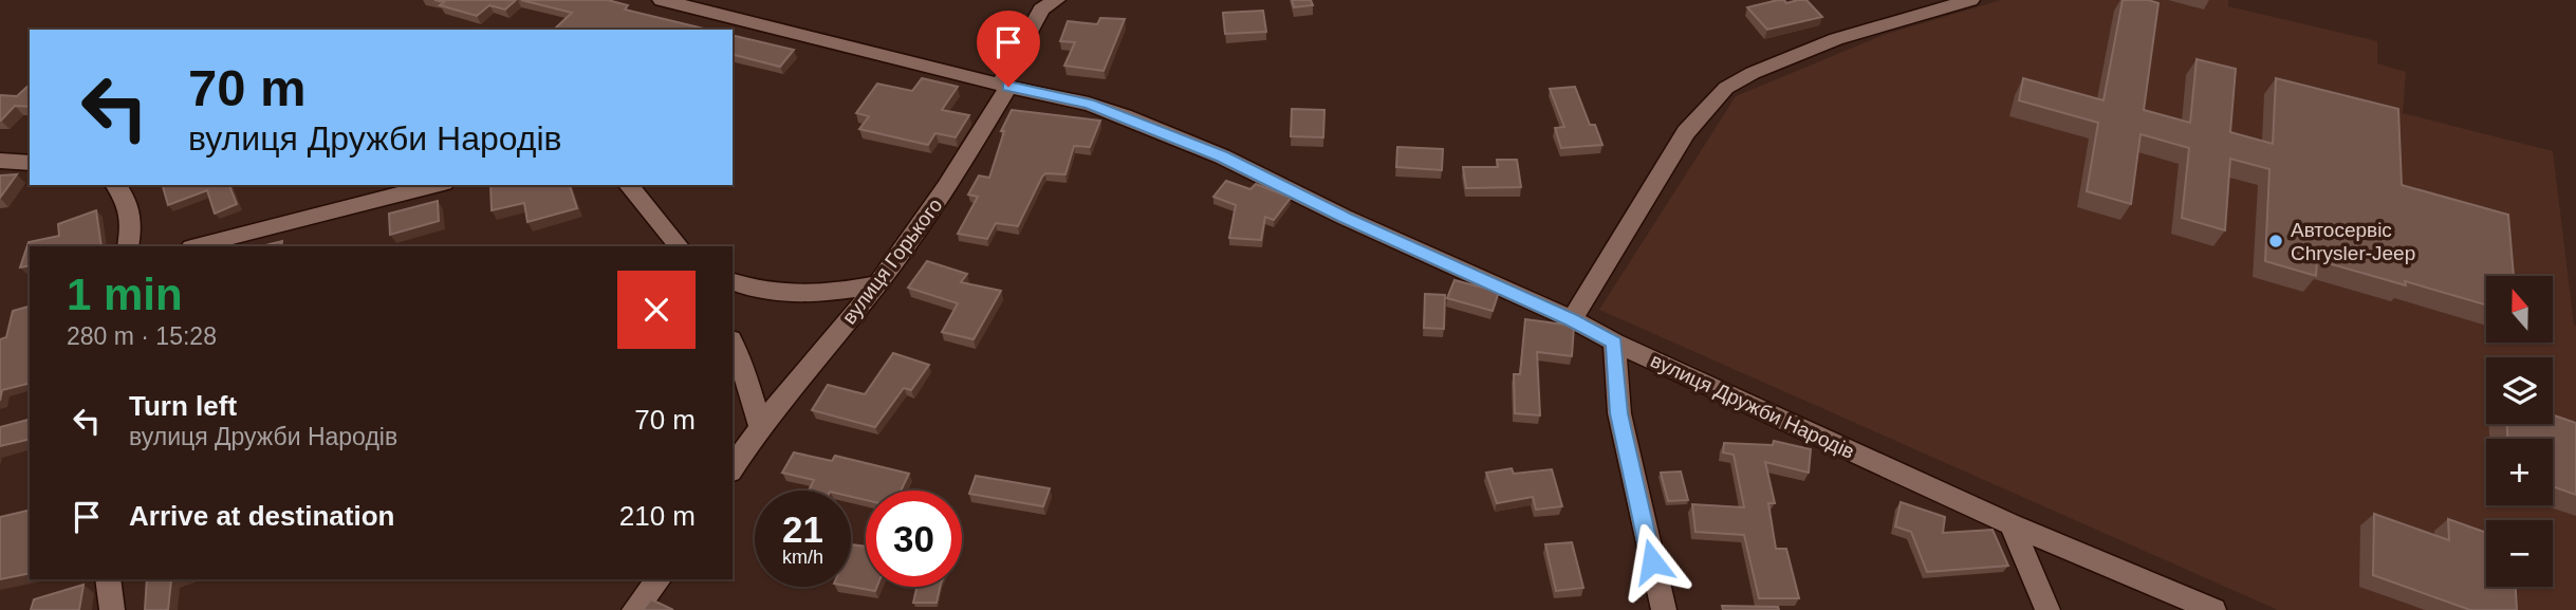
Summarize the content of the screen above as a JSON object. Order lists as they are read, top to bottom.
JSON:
{
  "streets": {
    "street": ["вулиця Горького", "вулиця Дружби Народів"]
  },
  "crossings": [
    ["вулиця Горького", "вулиця Дружби Народів"]
  ],
  "places": ["Автосервіс Chrysler-Jeep"],
  "north": "top",
  "page": {
    "turn": ["70 m", "вулиця Дружби Народів"],
    "heading": ["1 min", "280 m · 15:28"],
    "map_buttons": ["+", "−"],
    "list": [
      {
        "name": "Turn left",
        "note": "вулиця Дружби Народів",
        "value": "70 m"
      },
      {
        "name": "Arrive at destination",
        "value": "210 m"
      }
    ],
    "speed": "21 km/h",
    "limit": "30"
  }
}
